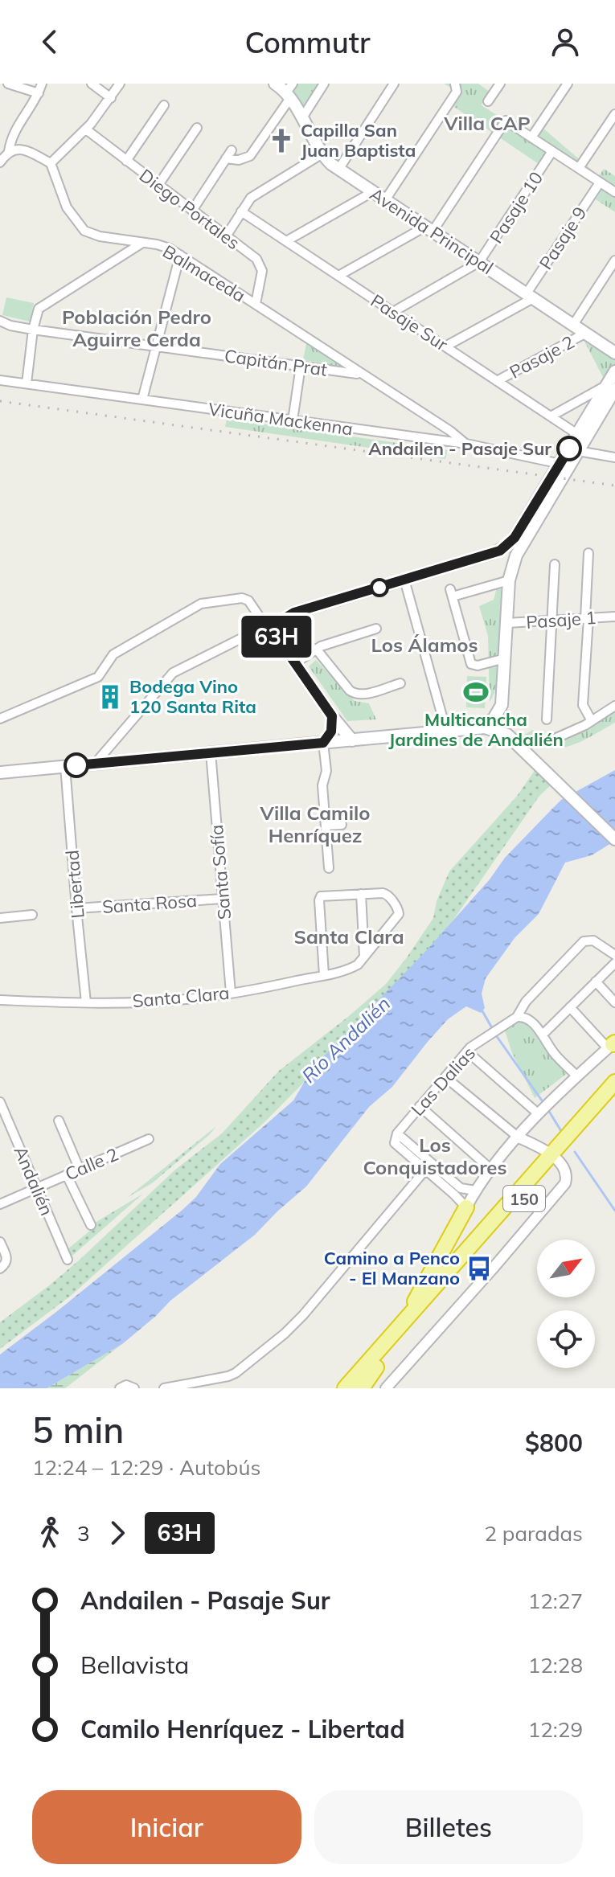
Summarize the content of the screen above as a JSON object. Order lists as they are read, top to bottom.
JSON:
{
  "streets": {
    "highway": ["150"],
    "main road": ["Avenida Principal"],
    "street": [
      "Pasaje 10",
      "Diego Portales",
      "Pasaje 9",
      "Balmaceda",
      "Pasaje Sur",
      "Pasaje 2",
      "Capitán Prat",
      "Vicuña Mackenna",
      "Pasaje 1",
      "Santa Sofía",
      "Libertad",
      "Santa Rosa",
      "Santa Clara",
      "Las Dalias",
      "Calle 2",
      "Andalién"
    ]
  },
  "crossings": [
    ["Pasaje 10", "Avenida Principal"],
    ["Diego Portales", "Balmaceda"],
    ["Avenida Principal", "Pasaje 9"],
    ["Avenida Principal", "Pasaje 2"],
    ["Balmaceda", "Capitán Prat"],
    ["Balmaceda", "Vicuña Mackenna"],
    ["Pasaje Sur", "Pasaje 2"],
    ["Santa Sofía", "Santa Rosa"],
    ["Santa Sofía", "Santa Clara"],
    ["Libertad", "Santa Rosa"],
    ["Libertad", "Santa Clara"],
    ["Calle 2", "Andalién"]
  ],
  "districts": [
    "Villa CAP",
    "Población Pedro Aguirre Cerda",
    "Los Álamos",
    "Villa Camilo Henríquez",
    "Santa Clara",
    "Los Conquistadores"
  ],
  "water": ["Río Andalién"],
  "places": {
    "church": ["Capilla San Juan Baptista"],
    "other": ["Andailen - Pasaje Sur"],
    "sports": ["Multicancha Jardines de Andalién"],
    "building": ["Bodega Vino 120 Santa Rita"],
    "bus stop": ["Camino a Penco - El Manzano"]
  },
  "lines": ["bus line 63H"],
  "north": "top right",
  "page": {
    "header": "Commutr",
    "on_map": "63H",
    "heading": ["5 min", "12:24 – 12:29 · Autobús", "$800"],
    "legs": ["3", "63H", "2 paradas"],
    "list": [
      {
        "name": "Andailen - Pasaje Sur",
        "value": "12:27"
      },
      {
        "name": "Bellavista",
        "value": "12:28"
      },
      {
        "name": "Camilo Henríquez - Libertad",
        "value": "12:29"
      }
    ],
    "buttons": ["Iniciar", "Billetes"]
  }
}
